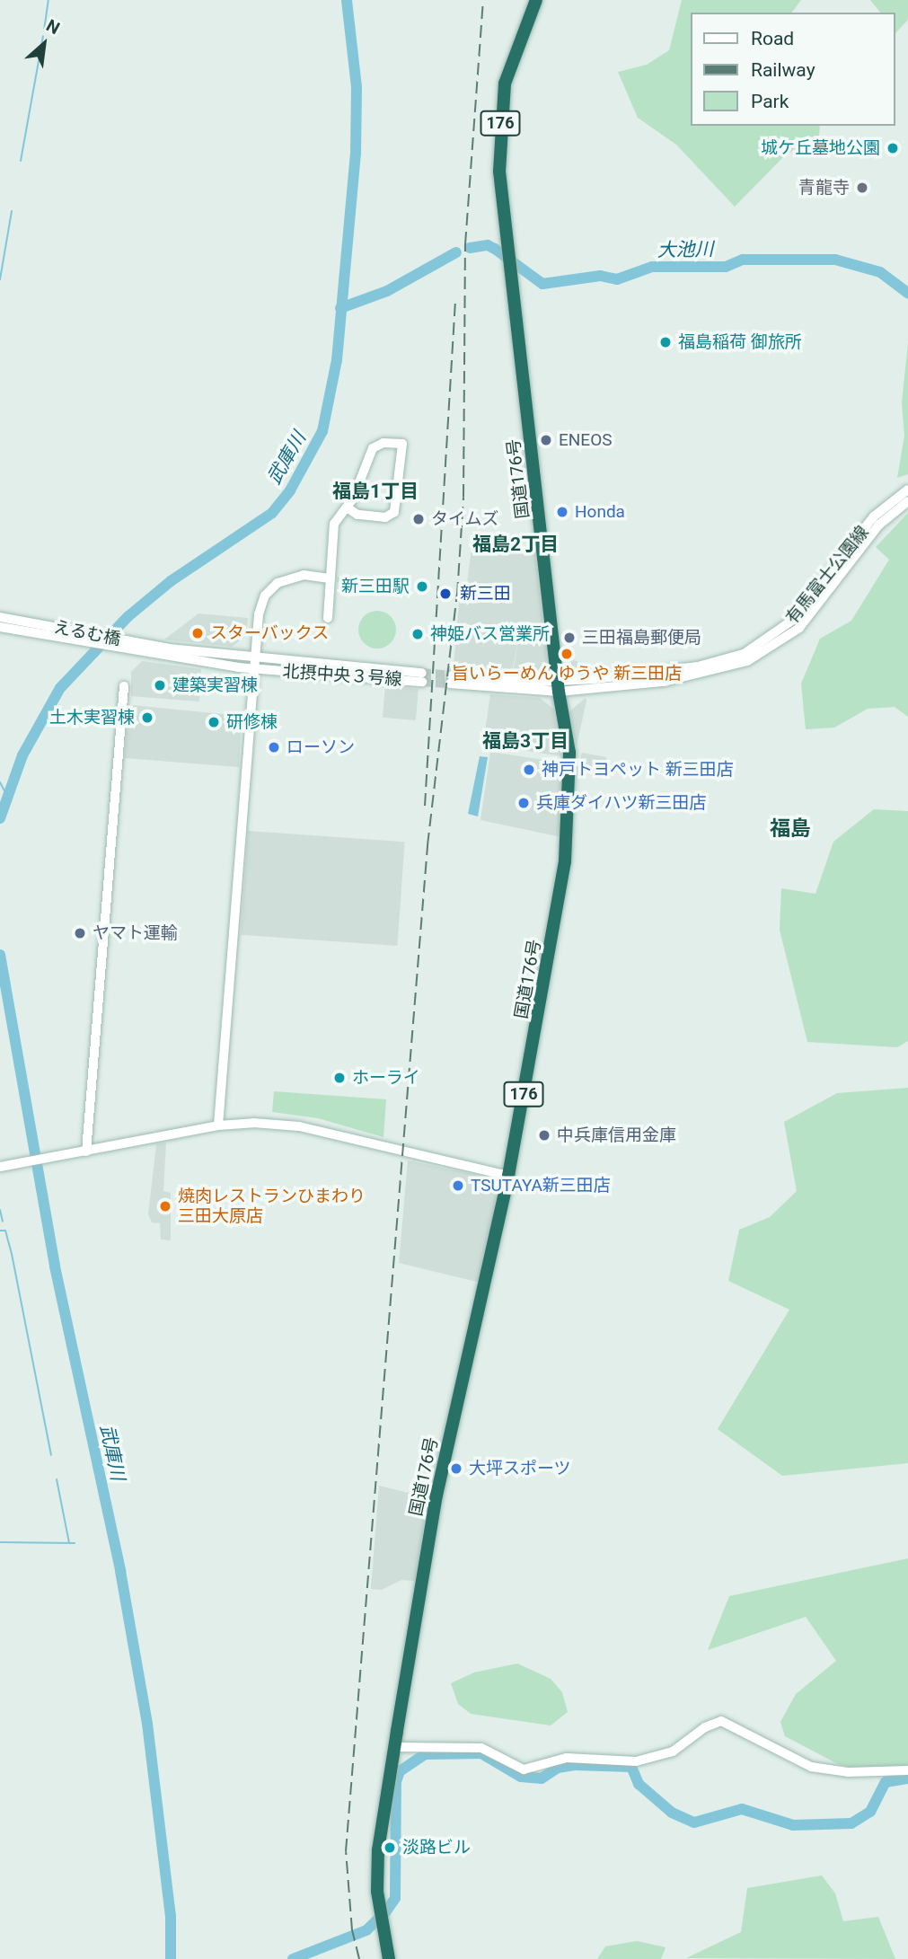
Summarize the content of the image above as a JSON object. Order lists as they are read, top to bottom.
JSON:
{
  "streets": {
    "highway": ["176", "国道176号"],
    "street": ["有馬富士公園線", "えるむ橋", "北摂中央３号線"]
  },
  "crossings": [
    ["国道176号", "有馬富士公園線"],
    ["えるむ橋", "北摂中央３号線"]
  ],
  "districts": [
    "福島1丁目",
    "福島2丁目",
    "福島3丁目",
    "福島"
  ],
  "water": ["大池川", "武庫川"],
  "places": [
    "城ケ丘墓地公園",
    "青龍寺",
    "福島稲荷 御旅所",
    "ENEOS",
    "Honda",
    "タイムズ",
    "新三田駅",
    "新三田",
    "スターバックス",
    "神姫バス営業所",
    "三田福島郵便局",
    "旨いらーめん ゆうや 新三田店",
    "建築実習棟",
    "土木実習棟",
    "研修棟",
    "ローソン",
    "神戸トヨペット 新三田店",
    "兵庫ダイハツ新三田店",
    "ヤマト運輸",
    "ホーライ",
    "中兵庫信用金庫",
    "TSUTAYA新三田店",
    "焼肉レストランひまわり 三田大原店",
    "大坪スポーツ",
    "淡路ビル"
  ],
  "legend": ["Road", "Railway", "Park"],
  "north": "top right"
}
